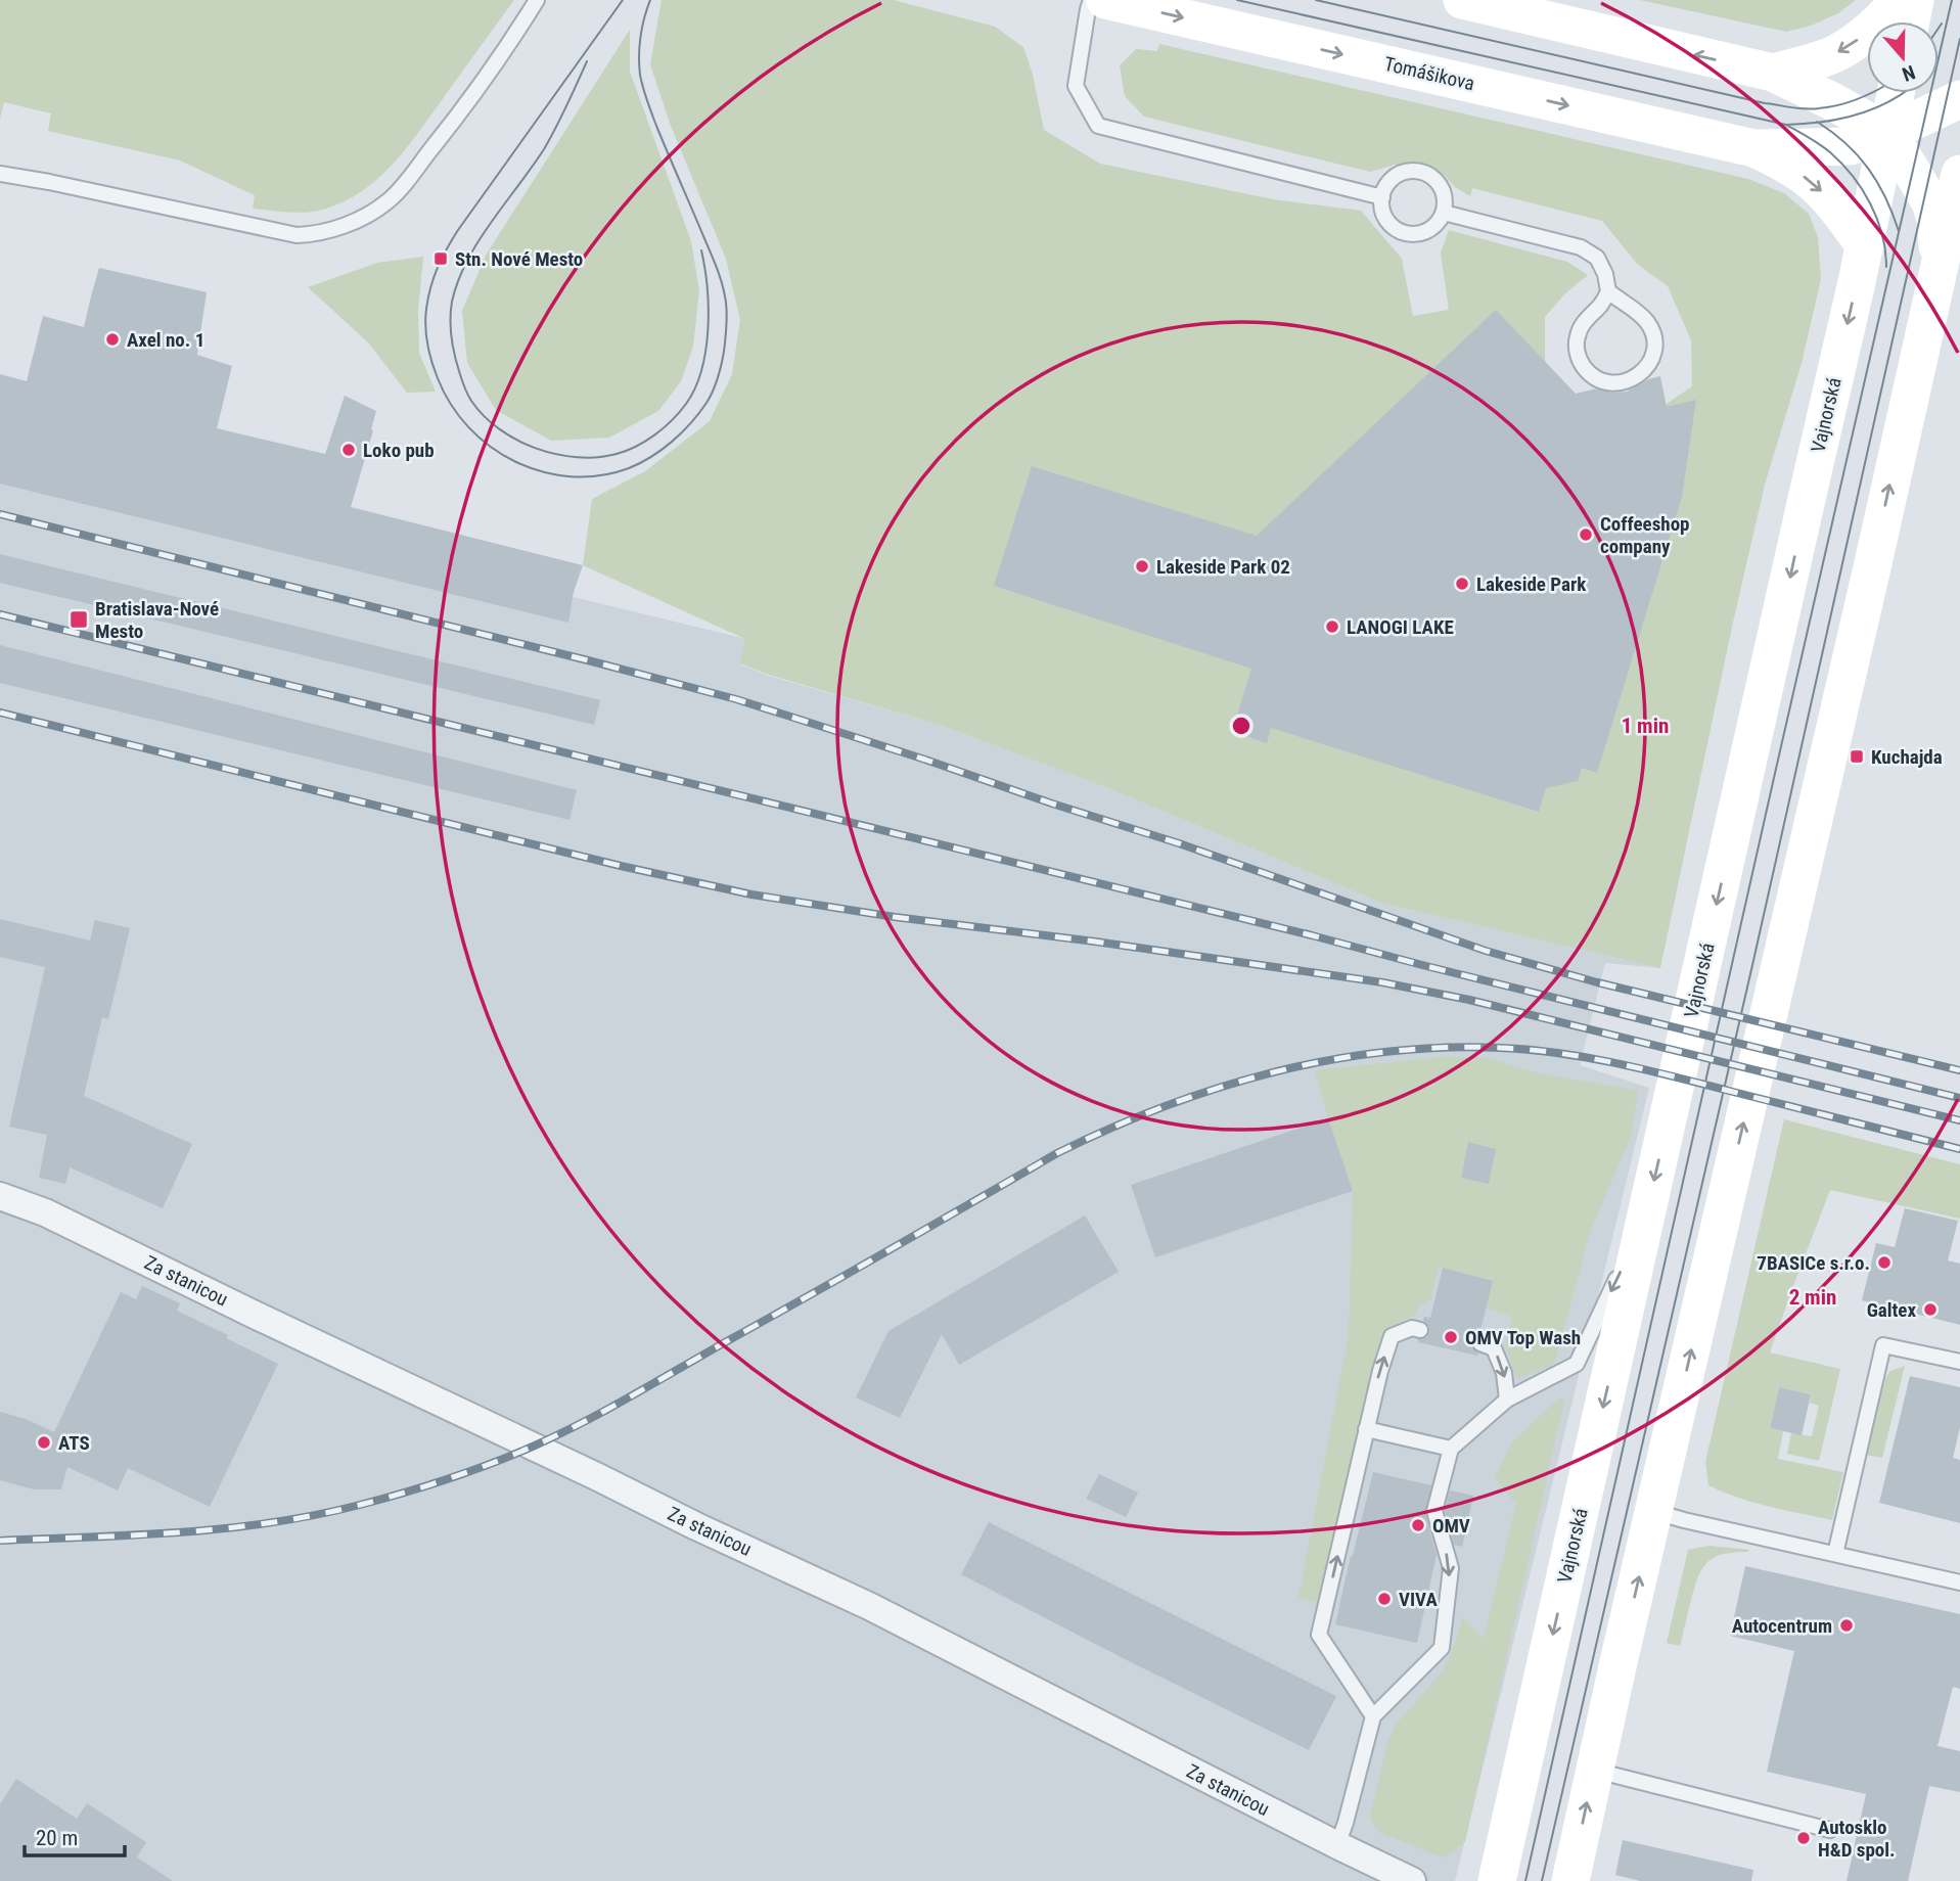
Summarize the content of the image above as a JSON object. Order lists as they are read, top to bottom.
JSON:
{
  "streets": {
    "main road": ["Tomášikova", "Vajnorská"],
    "street": ["Za stanicou"]
  },
  "crossings": [
    ["Tomášikova", "Vajnorská"]
  ],
  "places": {
    "transit": ["Stn. Nové Mesto", "Bratislava-Nové Mesto", "Kuchajda"],
    "other": [
      "Axel no. 1",
      "Loko pub",
      "Coffeeshop company",
      "Lakeside Park 02",
      "Lakeside Park",
      "LANOGI LAKE",
      "7BASICe s.r.o.",
      "Galtex",
      "OMV Top Wash",
      "ATS",
      "OMV",
      "VIVA",
      "Autocentrum",
      "Autosklo H&D spol."
    ]
  },
  "scale_bar": "20 m",
  "north": "bottom",
  "rings": ["1 min", "2 min"]
}
